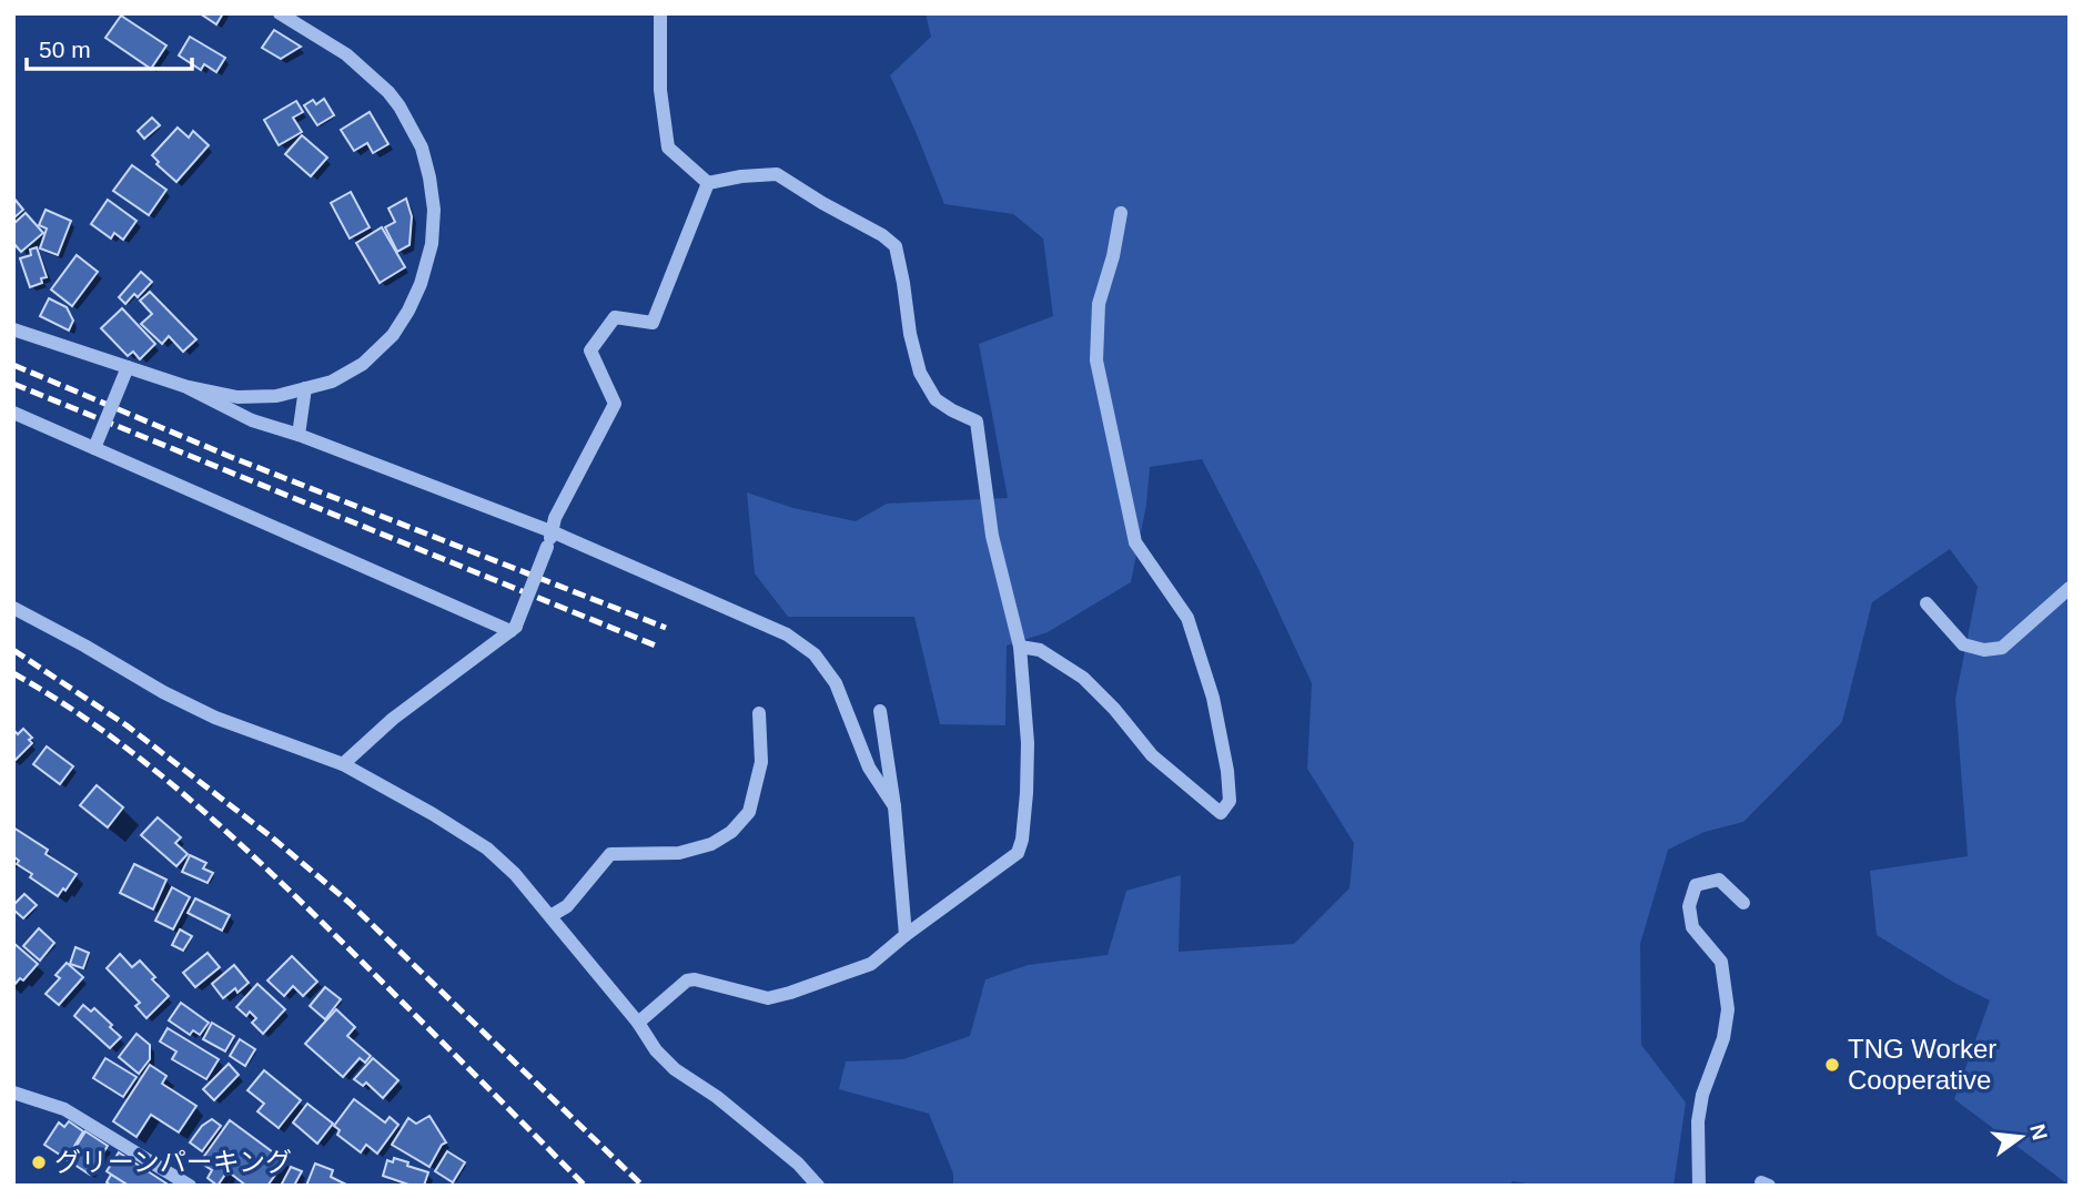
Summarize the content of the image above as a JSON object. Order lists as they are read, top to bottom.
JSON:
{
  "places": ["TNG Worker Cooperative", "グリーンパーキング"],
  "scale_bar": "50 m",
  "north": "right"
}
